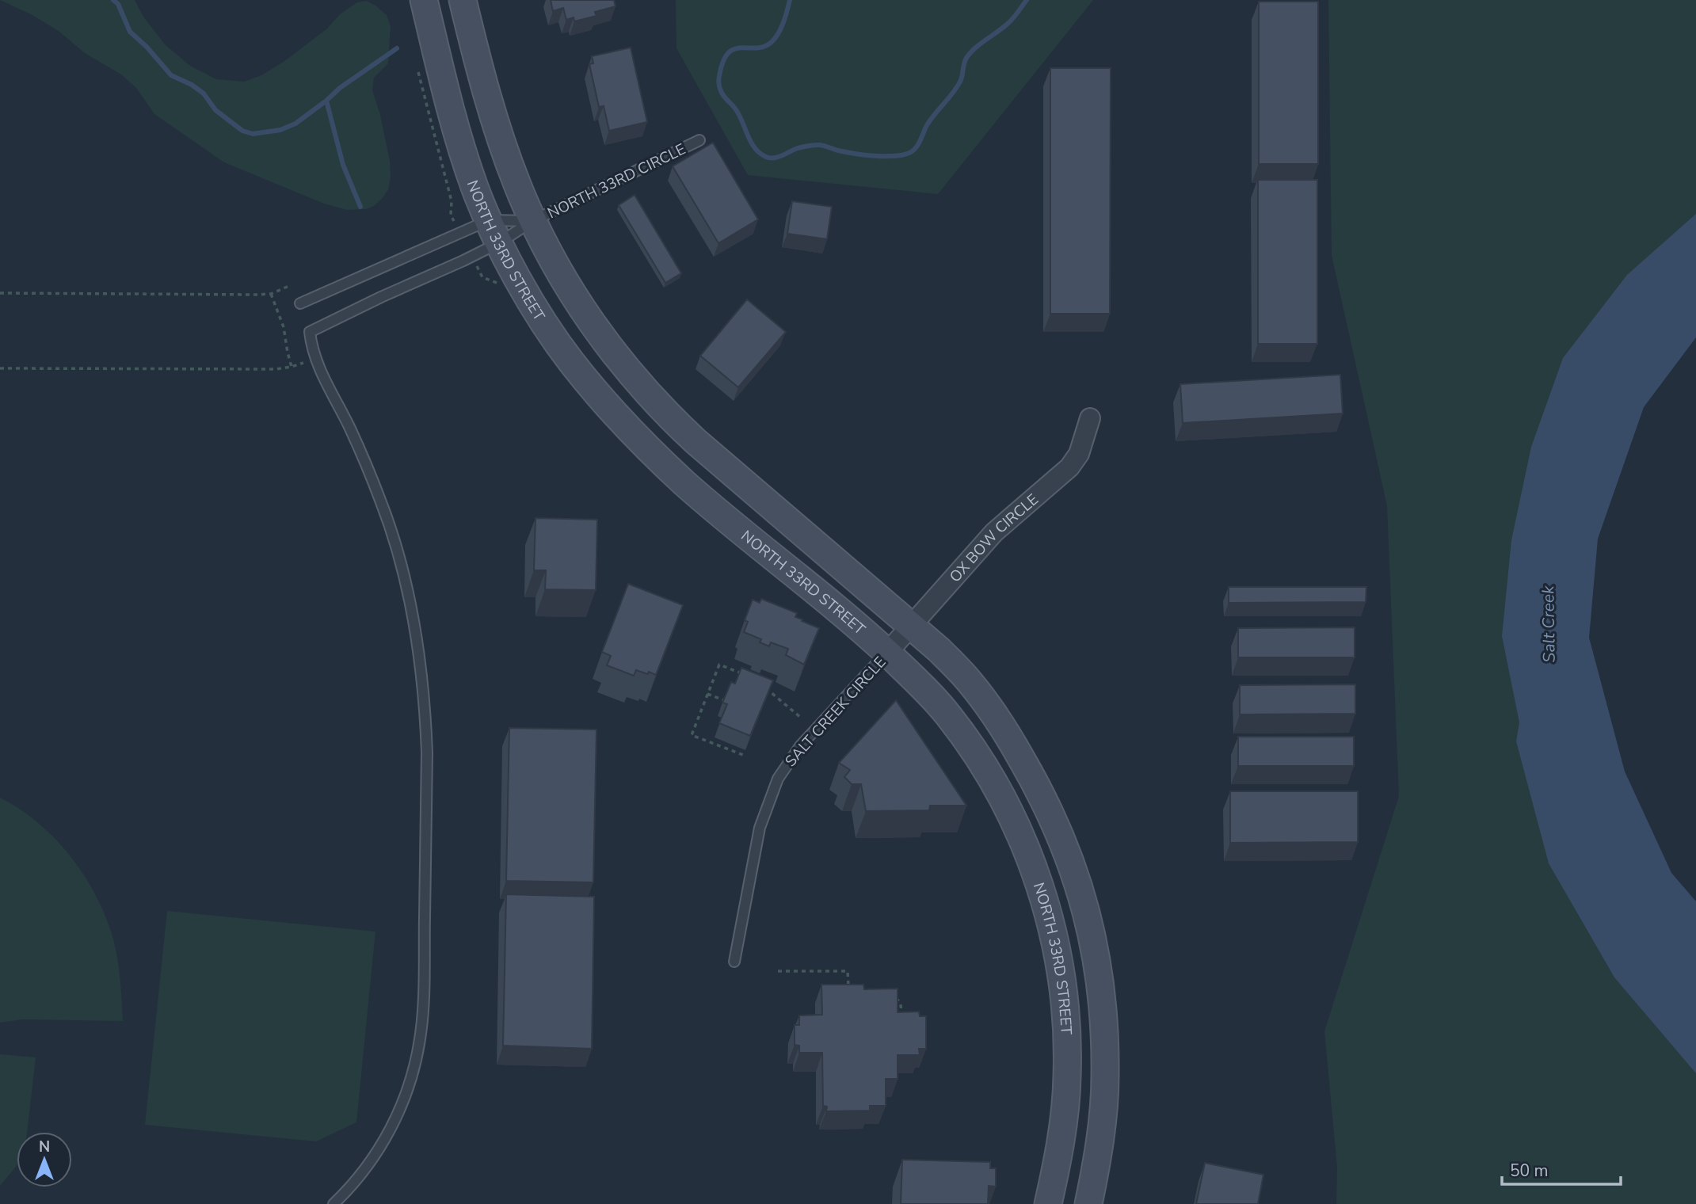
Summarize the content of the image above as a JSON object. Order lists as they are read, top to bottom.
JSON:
{
  "streets": {
    "main road": ["NORTH 33RD STREET"],
    "street": ["OX BOW CIRCLE"],
    "lane": ["NORTH 33RD CIRCLE", "SALT CREEK CIRCLE"]
  },
  "crossings": [
    ["NORTH 33RD CIRCLE", "NORTH 33RD STREET"],
    ["NORTH 33RD STREET", "OX BOW CIRCLE"],
    ["NORTH 33RD STREET", "SALT CREEK CIRCLE"],
    ["OX BOW CIRCLE", "SALT CREEK CIRCLE"]
  ],
  "water": ["Salt Creek"],
  "scale_bar": "50 m",
  "north": "top"
}
